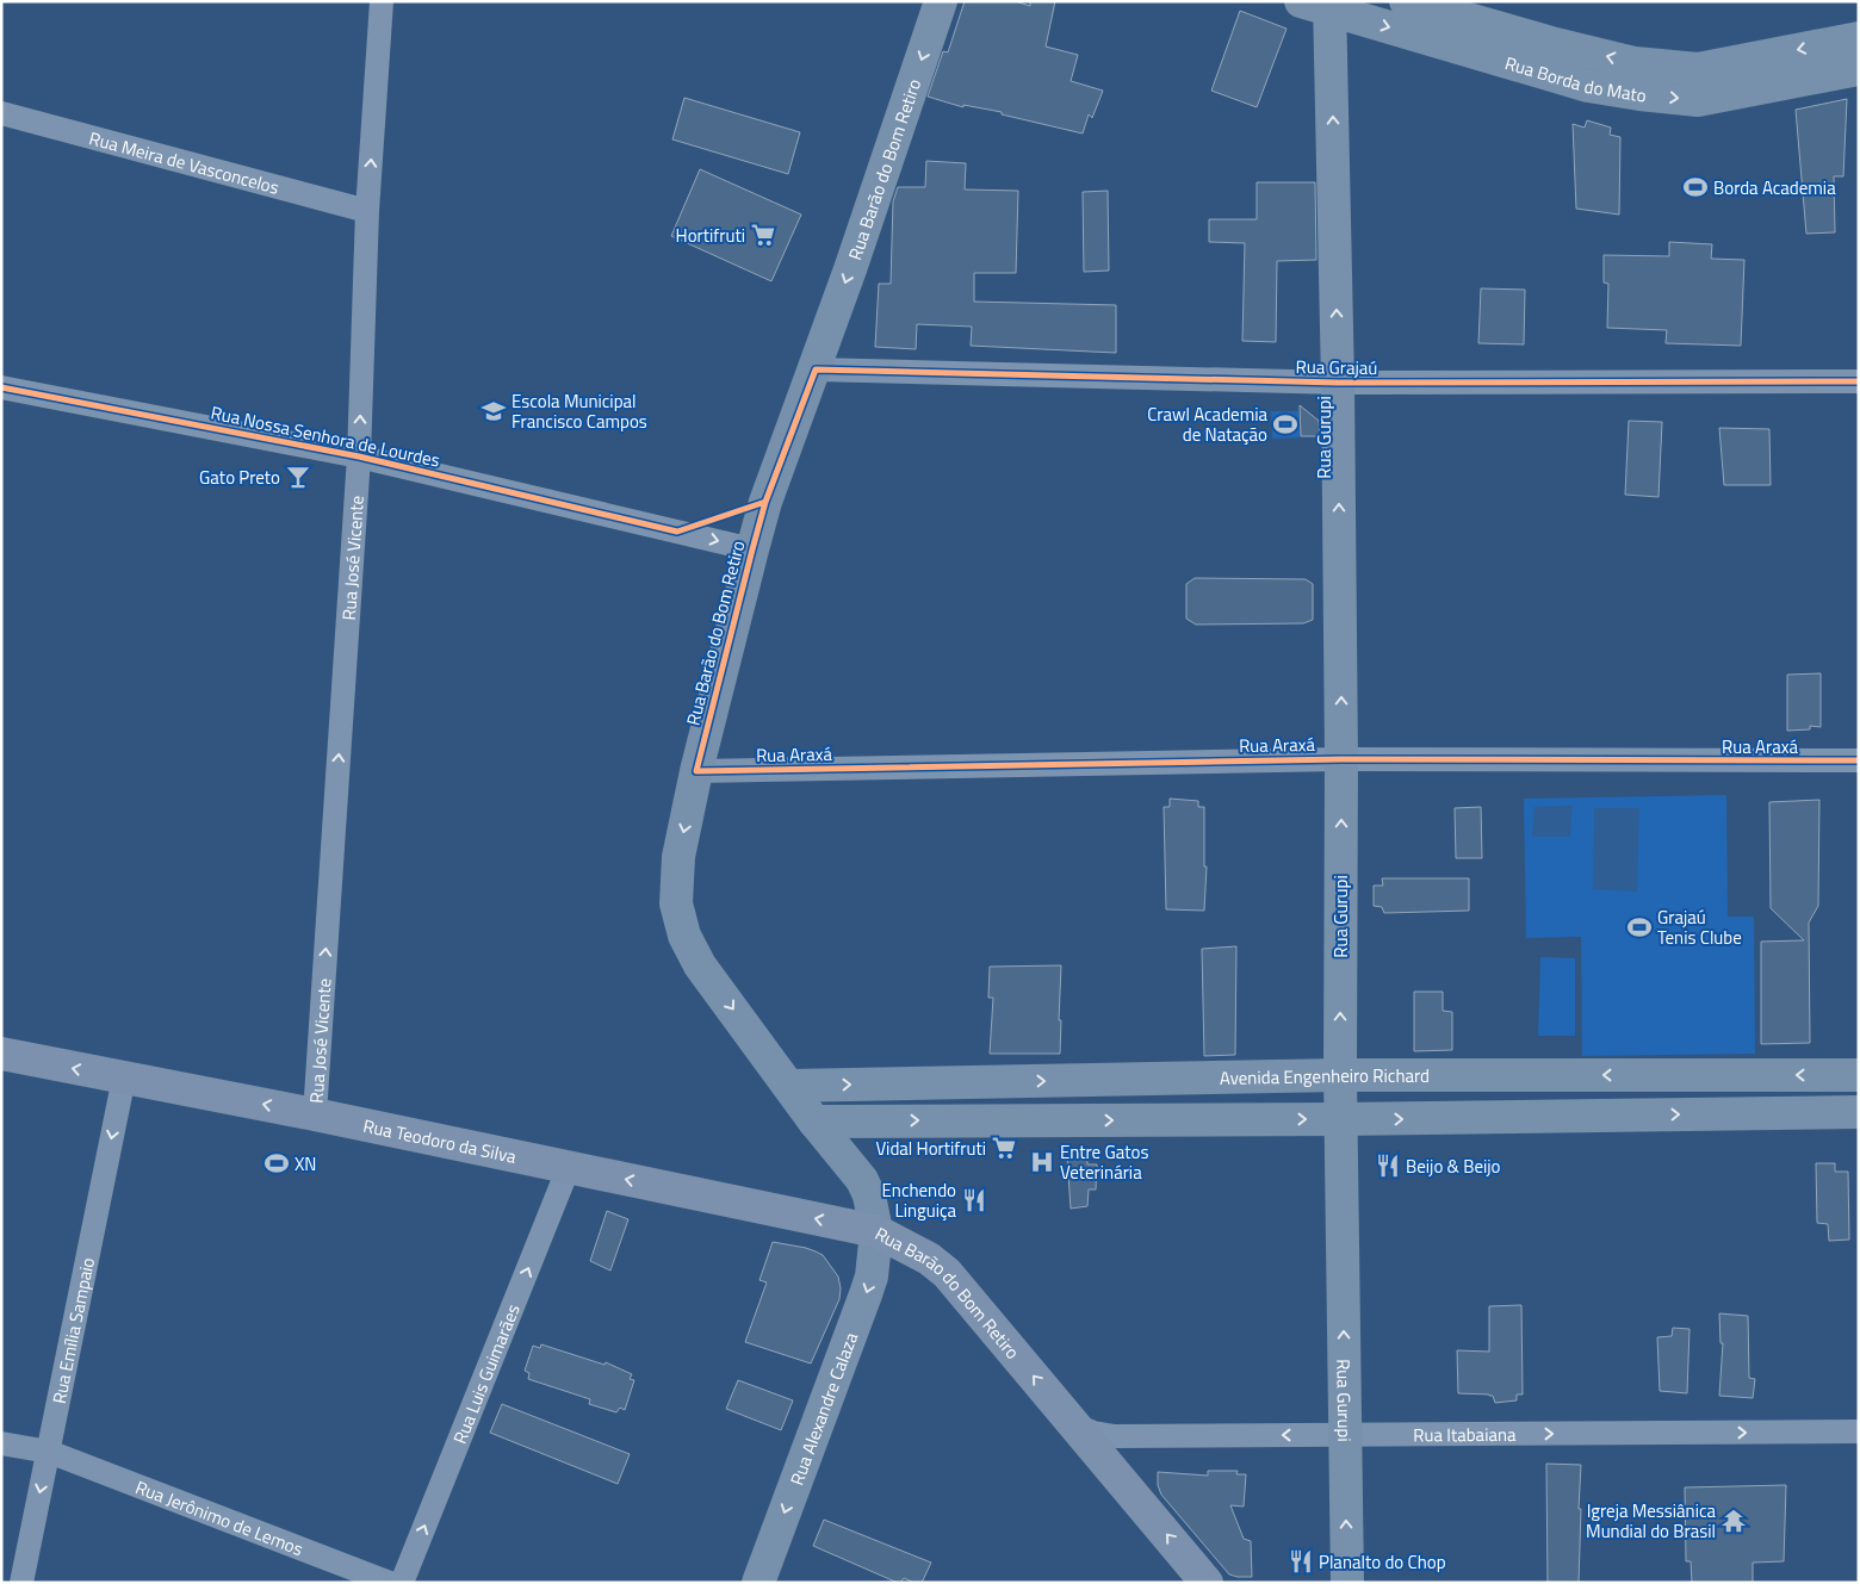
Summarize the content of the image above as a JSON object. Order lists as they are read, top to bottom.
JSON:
{
  "streets": {
    "main road": [
      "Rua Borda do Mato",
      "Rua Barão do Bom Retiro",
      "Rua Gurupi",
      "Avenida Engenheiro Richard",
      "Rua Teodoro da Silva",
      "Rua Alexandre Calaza"
    ],
    "street": [
      "Rua Meira de Vasconcelos",
      "Rua Grajaú",
      "Rua Nossa Senhora de Lourdes",
      "Rua José Vicente",
      "Rua Araxá",
      "Rua Emília Sampaio",
      "Rua Luis Guimarães",
      "Rua Itabaiana",
      "Rua Jerônimo de Lemos"
    ]
  },
  "crossings": [
    ["Rua Borda do Mato", "Rua Gurupi"],
    ["Rua Meira de Vasconcelos", "Rua José Vicente"],
    ["Rua Barão do Bom Retiro", "Rua Grajaú"],
    ["Rua Barão do Bom Retiro", "Rua Nossa Senhora de Lourdes"],
    ["Rua Barão do Bom Retiro", "Rua Araxá"],
    ["Rua Barão do Bom Retiro", "Avenida Engenheiro Richard"],
    ["Rua Barão do Bom Retiro", "Rua Teodoro da Silva"],
    ["Rua Barão do Bom Retiro", "Rua Alexandre Calaza"],
    ["Rua Barão do Bom Retiro", "Rua Itabaiana"],
    ["Rua Grajaú", "Rua Gurupi"],
    ["Rua Nossa Senhora de Lourdes", "Rua José Vicente"],
    ["Rua Gurupi", "Rua Araxá"],
    ["Rua Gurupi", "Avenida Engenheiro Richard"],
    ["Rua Gurupi", "Rua Itabaiana"],
    ["Rua José Vicente", "Rua Teodoro da Silva"],
    ["Rua Teodoro da Silva", "Rua Emília Sampaio"],
    ["Rua Teodoro da Silva", "Rua Luis Guimarães"],
    ["Rua Teodoro da Silva", "Rua Alexandre Calaza"],
    ["Rua Emília Sampaio", "Rua Jerônimo de Lemos"]
  ],
  "one_way": [
    "Rua Nossa Senhora de Lourdes",
    "Rua Gurupi",
    "Rua José Vicente",
    "Rua Teodoro da Silva",
    "Rua Emília Sampaio",
    "Rua Luis Guimarães",
    "Rua Alexandre Calaza"
  ],
  "places": {
    "sports": [
      "Borda Academia",
      "Crawl Academia de Natação",
      "Grajaú Tenis Clube",
      "XN"
    ],
    "supermarket": ["Hortifruti", "Vidal Hortifruti"],
    "school or university": ["Escola Municipal Francisco Campos"],
    "bar": ["Gato Preto"],
    "hospital": ["Entre Gatos Veterinária"],
    "restaurant": ["Beijo & Beijo", "Enchendo Linguiça", "Planalto do Chop"],
    "temple": ["Igreja Messiânica Mundial do Brasil"]
  }
}
